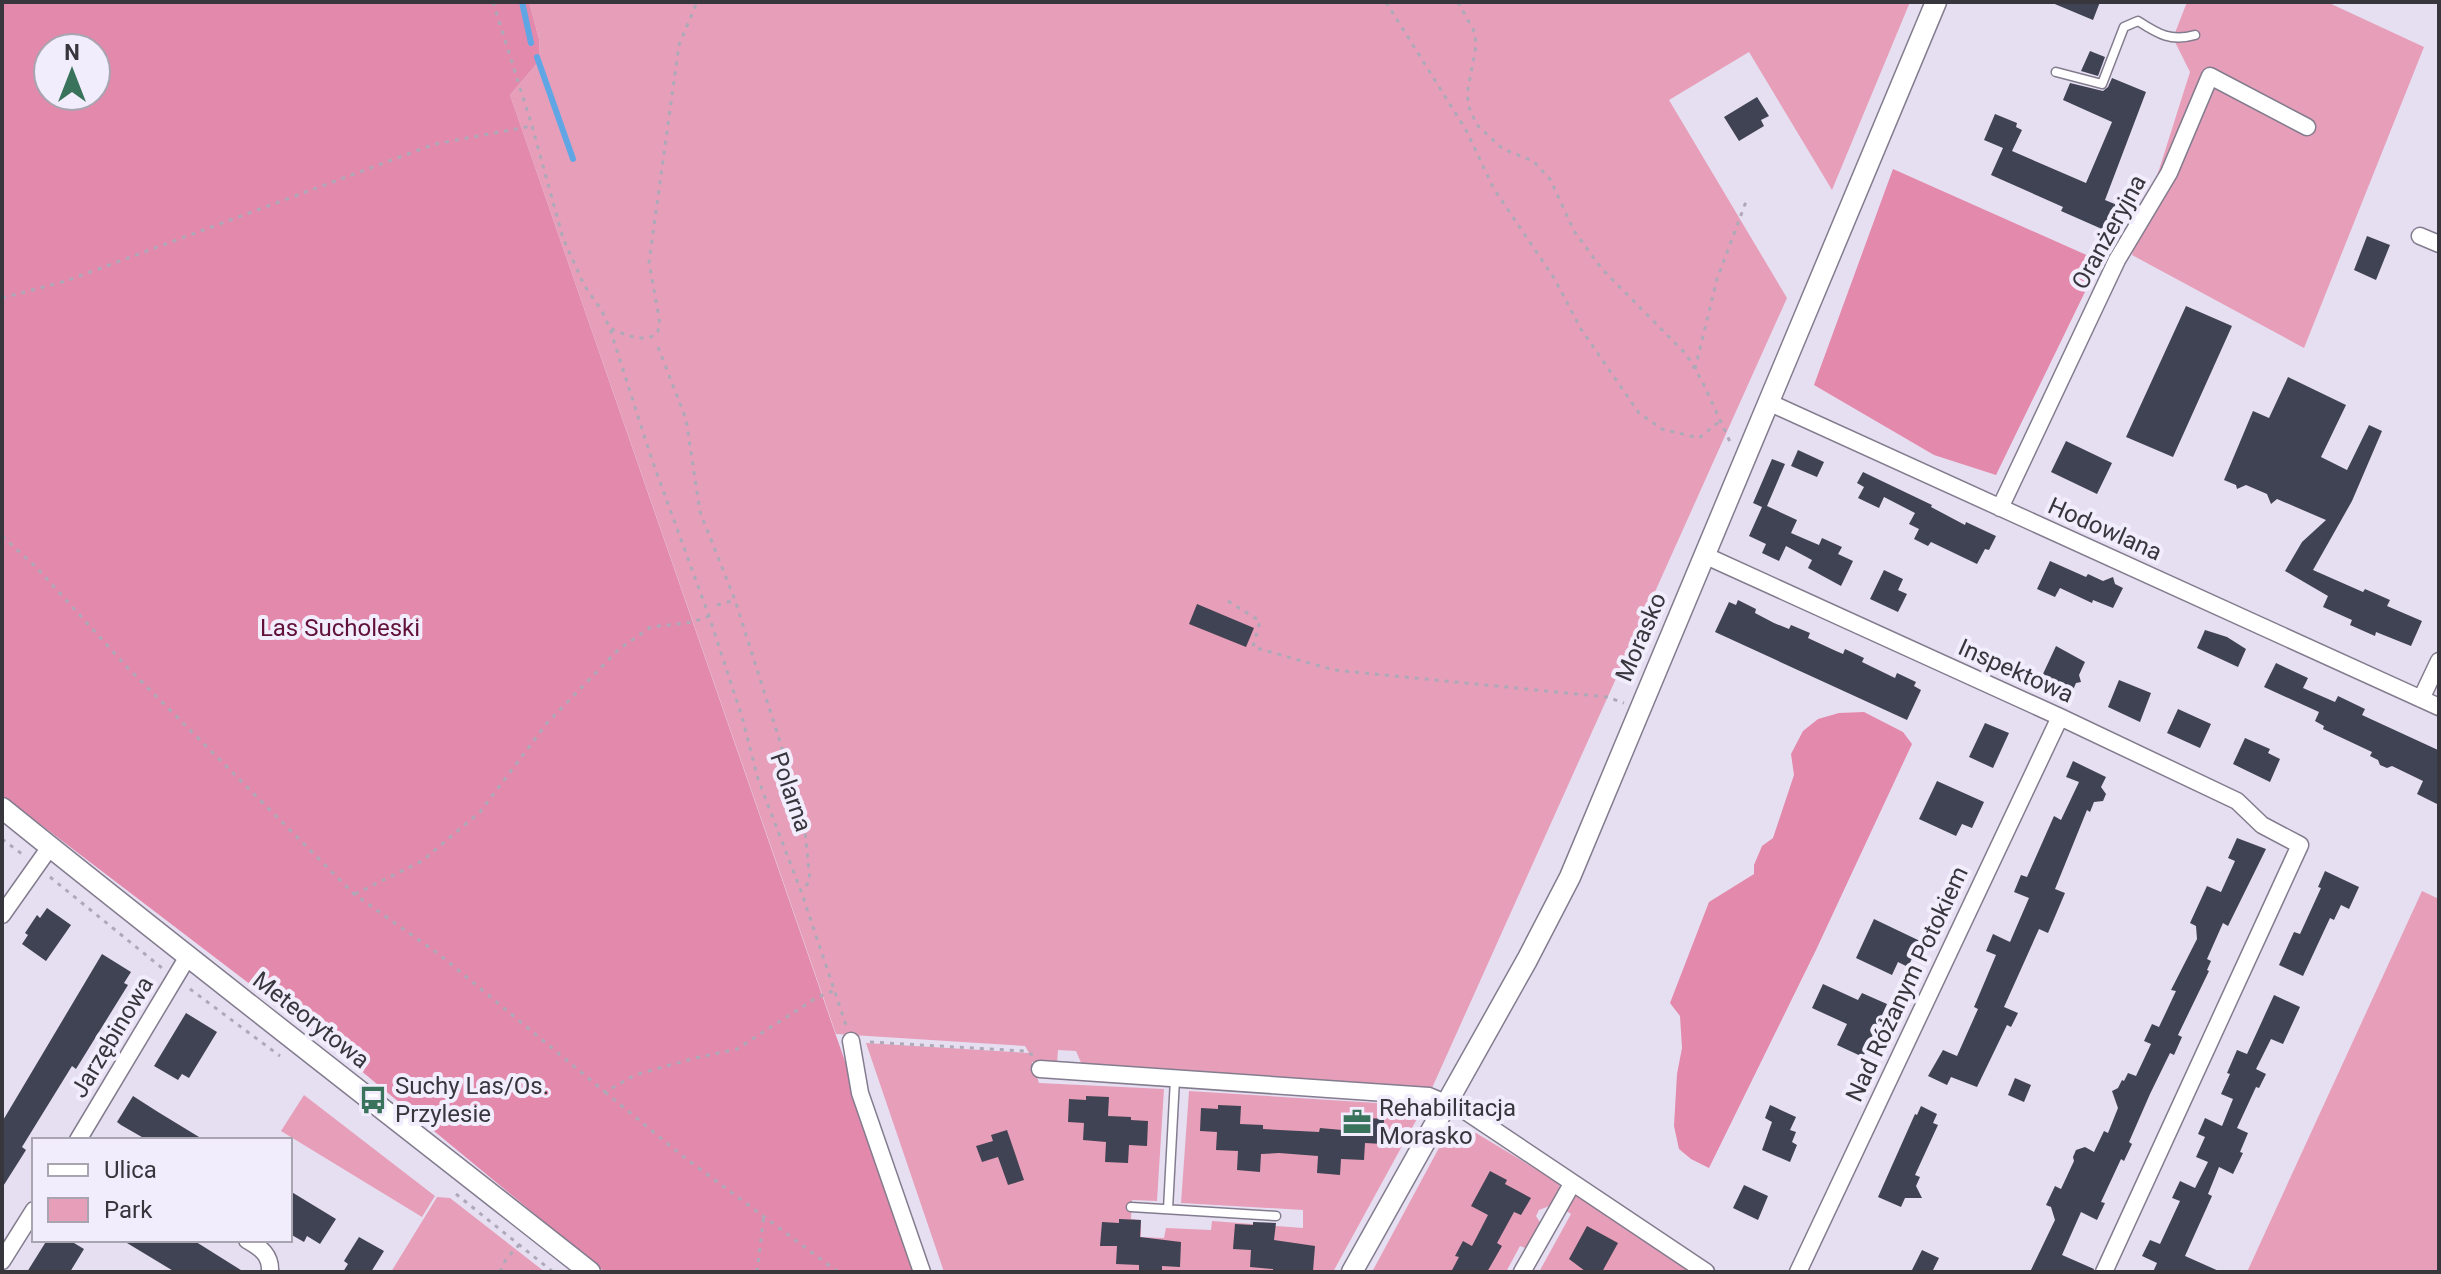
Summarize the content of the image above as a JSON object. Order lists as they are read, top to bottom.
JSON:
{
  "streets": {
    "street": [
      "Oranżeryjna",
      "Hodowlana",
      "Morasko",
      "Inspektowa",
      "Nad Różanym Potokiem",
      "Meteorytowa",
      "Jarzębinowa"
    ],
    "path": ["Polarna"]
  },
  "crossings": [
    ["Oranżeryjna", "Hodowlana"],
    ["Hodowlana", "Morasko"],
    ["Morasko", "Inspektowa"],
    ["Inspektowa", "Nad Różanym Potokiem"],
    ["Meteorytowa", "Jarzębinowa"]
  ],
  "parks": ["Las Sucholeski"],
  "places": {
    "bus stop": ["Suchy Las/Os. Przylesie"],
    "office": ["Rehabilitacja Morasko"]
  },
  "legend": ["Ulica", "Park"],
  "north": "top"
}
